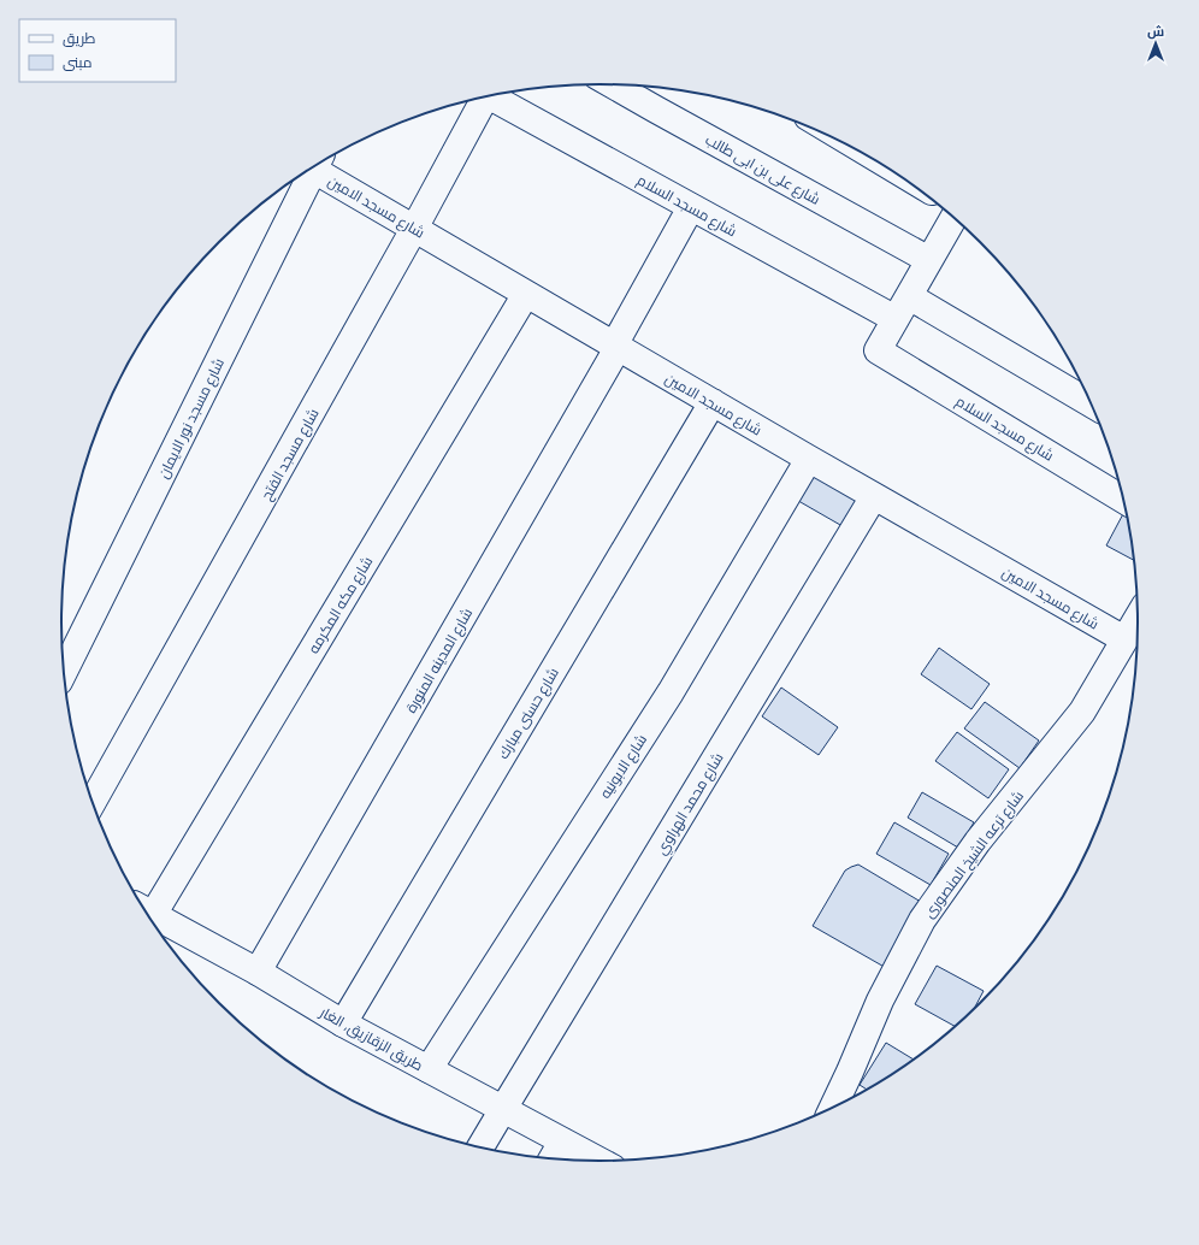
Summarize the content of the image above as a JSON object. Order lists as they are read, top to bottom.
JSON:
{
  "streets": {
    "street": [
      "شارع على بن ابى طالب",
      "شارع مسجد السلام",
      "شارع مسجد الامين",
      "شارع مسجد نور الايمان",
      "شارع مسجد الفتح",
      "شارع مكه المكرمه",
      "شارع المدينه المنورة",
      "شارع حسنى مبارك",
      "شارع الابونيه",
      "شارع محمد الهراوي",
      "شارع ترعه الشيخ المنصورى",
      "طريق الزقازيق, الغار"
    ]
  },
  "crossings": [
    ["شارع مسجد السلام", "شارع المدينه المنورة"],
    ["شارع مسجد الامين", "شارع مسجد الفتح"],
    ["شارع مسجد الامين", "شارع مكه المكرمه"],
    ["شارع مسجد الامين", "شارع المدينه المنورة"],
    ["شارع مسجد الامين", "شارع حسنى مبارك"],
    ["شارع مسجد الامين", "شارع الابونيه"],
    ["شارع مسجد الامين", "شارع محمد الهراوي"],
    ["شارع مسجد الامين", "شارع ترعه الشيخ المنصورى"],
    ["شارع المدينه المنورة", "طريق الزقازيق, الغار"],
    ["شارع حسنى مبارك", "طريق الزقازيق, الغار"],
    ["شارع الابونيه", "طريق الزقازيق, الغار"],
    ["شارع محمد الهراوي", "طريق الزقازيق, الغار"]
  ],
  "legend": ["طريق", "مبنى"],
  "north": "top"
}
